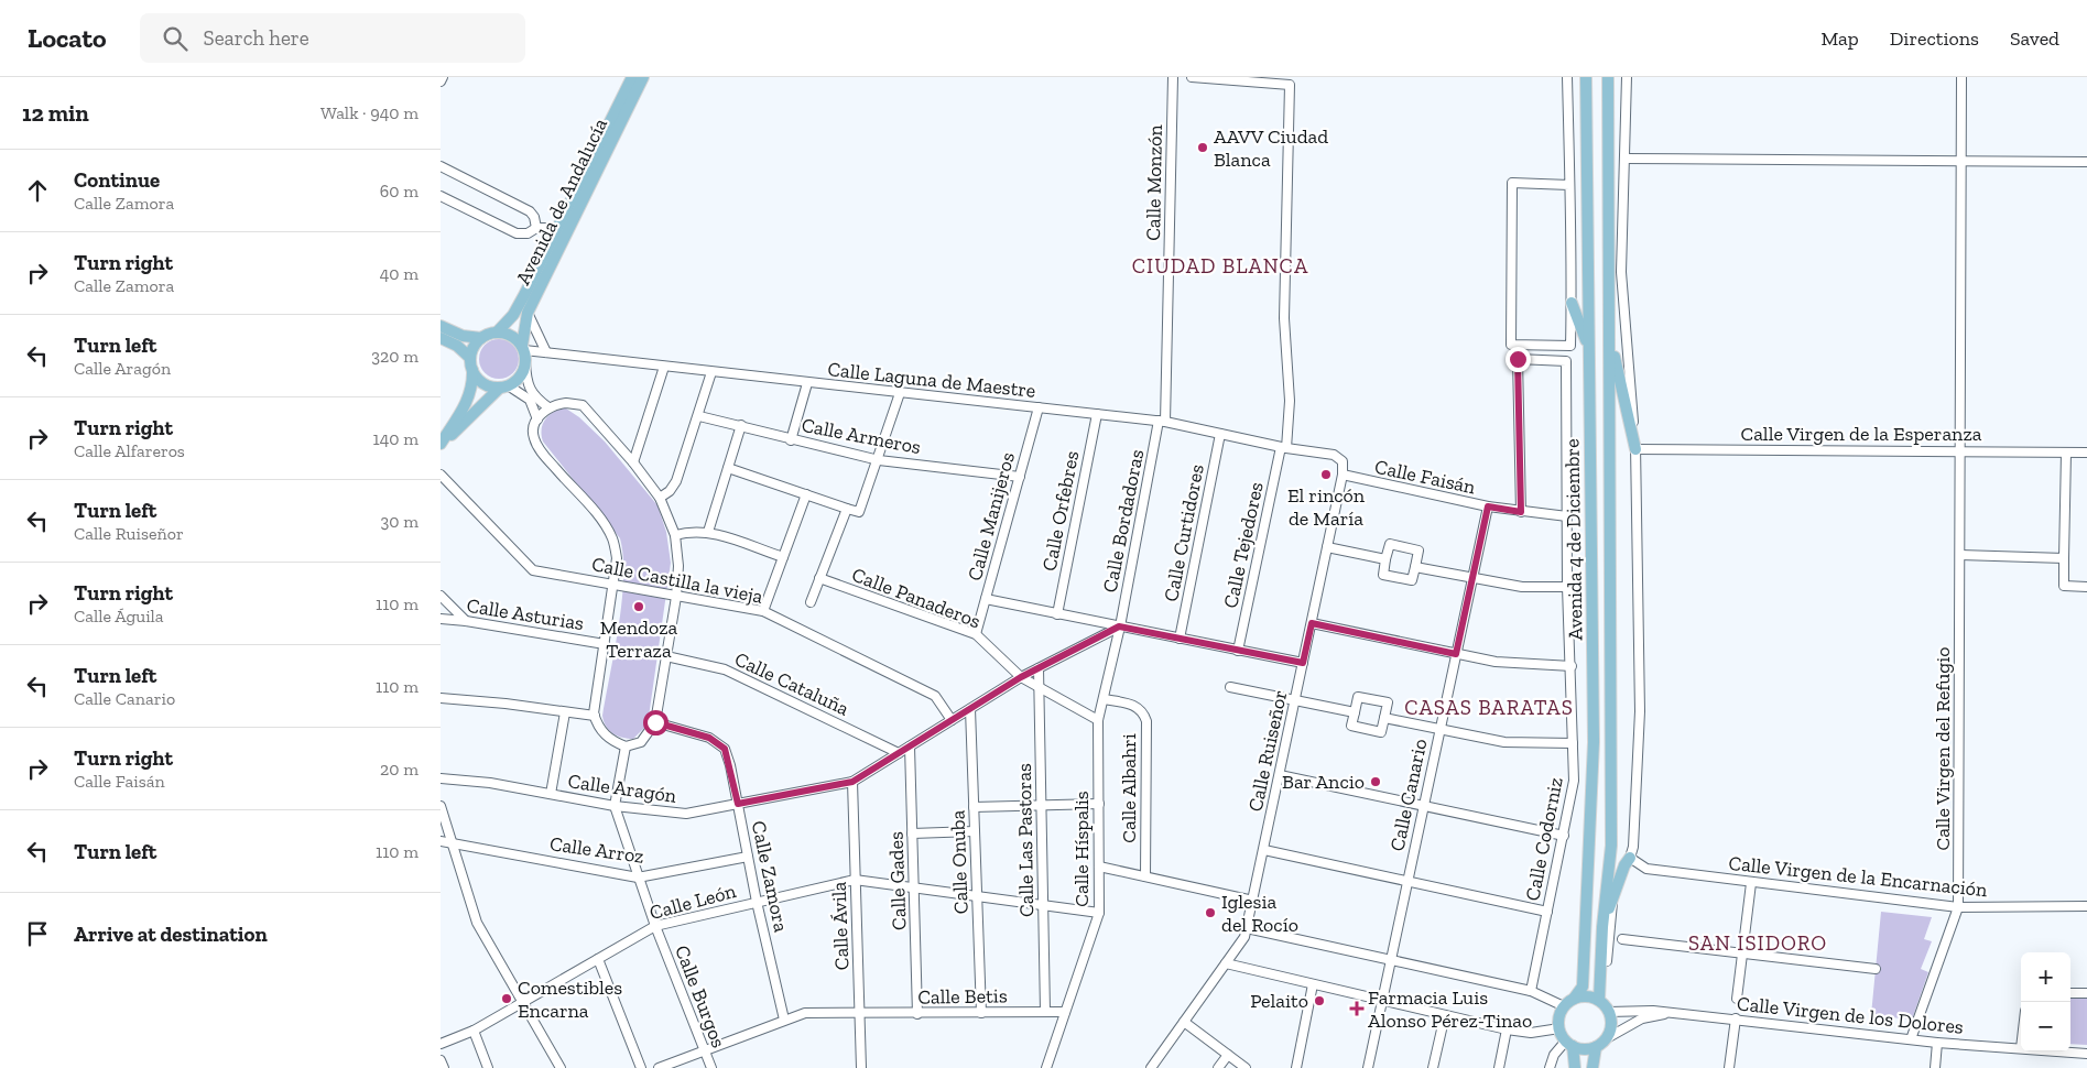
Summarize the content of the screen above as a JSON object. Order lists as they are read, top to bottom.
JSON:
{
  "streets": {
    "main road": ["Avenida de Andalucía", "Avenida 4 de Diciembre"],
    "street": [
      "Calle Monzón",
      "Calle Laguna de Maestre",
      "Calle Virgen de la Esperanza",
      "Calle Armeros",
      "Calle Faisán",
      "Calle Orfebres",
      "Calle Manijeros",
      "Calle Bordadoras",
      "Calle Curtidores",
      "Calle Tejedores",
      "Calle Castilla la vieja",
      "Calle Panaderos",
      "Calle Asturias",
      "Calle Cataluña",
      "Calle Virgen del Refugio",
      "Calle Ruiseñor",
      "Calle Aragón",
      "Calle Albahri",
      "Calle Canario",
      "Calle Codorniz",
      "Calle Las Pastoras",
      "Calle Híspalis",
      "Calle Arroz",
      "Calle Onuba",
      "Calle Zamora",
      "Calle Virgen de la Encarnación",
      "Calle Gades",
      "Calle León",
      "Calle Ávila",
      "Calle Burgos",
      "Calle Betis",
      "Calle Virgen de los Dolores"
    ]
  },
  "crossings": [
    ["Calle Monzón", "Calle Laguna de Maestre"],
    ["Calle Monzón", "Calle Bordadoras"],
    ["Avenida de Andalucía", "Calle Laguna de Maestre"],
    ["Calle Laguna de Maestre", "Calle Faisán"],
    ["Calle Laguna de Maestre", "Calle Orfebres"],
    ["Calle Laguna de Maestre", "Calle Manijeros"],
    ["Calle Laguna de Maestre", "Calle Bordadoras"],
    ["Calle Laguna de Maestre", "Calle Curtidores"],
    ["Calle Laguna de Maestre", "Calle Tejedores"],
    ["Calle Laguna de Maestre", "Calle Ruiseñor"],
    ["Calle Virgen de la Esperanza", "Calle Virgen del Refugio"],
    ["Calle Armeros", "Calle Manijeros"],
    ["Calle Faisán", "Calle Ruiseñor"],
    ["Calle Faisán", "Calle Canario"],
    ["Calle Faisán", "Calle Codorniz"],
    ["Calle Manijeros", "Calle Panaderos"],
    ["Calle Bordadoras", "Calle Aragón"],
    ["Calle Bordadoras", "Calle Albahri"],
    ["Calle Bordadoras", "Calle Híspalis"],
    ["Avenida 4 de Diciembre", "Calle Virgen de los Dolores"],
    ["Calle Castilla la vieja", "Calle Aragón"],
    ["Calle Panaderos", "Calle Aragón"],
    ["Calle Panaderos", "Calle Las Pastoras"],
    ["Calle Panaderos", "Calle Híspalis"],
    ["Calle Cataluña", "Calle Aragón"],
    ["Calle Virgen del Refugio", "Calle Virgen de la Encarnación"],
    ["Calle Virgen del Refugio", "Calle Virgen de los Dolores"],
    ["Calle Aragón", "Calle Las Pastoras"],
    ["Calle Aragón", "Calle Onuba"],
    ["Calle Aragón", "Calle Zamora"],
    ["Calle Aragón", "Calle Gades"],
    ["Calle Aragón", "Calle Ávila"],
    ["Calle Aragón", "Calle Burgos"],
    ["Calle Albahri", "Calle Híspalis"],
    ["Calle Las Pastoras", "Calle Betis"],
    ["Calle Híspalis", "Calle Betis"],
    ["Calle Arroz", "Calle Zamora"],
    ["Calle Arroz", "Calle Burgos"],
    ["Calle Onuba", "Calle Betis"],
    ["Calle Zamora", "Calle León"],
    ["Calle Zamora", "Calle Betis"],
    ["Calle Gades", "Calle Betis"],
    ["Calle León", "Calle Ávila"],
    ["Calle León", "Calle Burgos"],
    ["Calle Ávila", "Calle Betis"],
    ["Calle Burgos", "Calle Betis"]
  ],
  "districts": ["CIUDAD BLANCA", "CASAS BARATAS", "SAN ISIDORO"],
  "places": {
    "other": [
      "AAVV Ciudad Blanca",
      "El rincón de María",
      "Mendoza Terraza",
      "Bar Ancio",
      "Iglesia del Rocío",
      "Comestibles Encarna",
      "Pelaito"
    ],
    "health": ["Farmacia Luis Alonso Pérez-Tinao"]
  },
  "page": {
    "header": "Locato",
    "search": "Search here",
    "nav": ["Map", "Directions", "Saved"],
    "heading": ["12 min", "Walk · 940 m"],
    "list": [
      ["Continue", "Calle Zamora", "60 m"],
      ["Turn right", "Calle Zamora", "40 m"],
      ["Turn left", "Calle Aragón", "320 m"],
      ["Turn right", "Calle Alfareros", "140 m"],
      ["Turn left", "Calle Ruiseñor", "30 m"],
      ["Turn right", "Calle Águila", "110 m"],
      ["Turn left", "Calle Canario", "110 m"],
      ["Turn right", "Calle Faisán", "20 m"],
      ["Turn left", "110 m"],
      "Arrive at destination"
    ],
    "map_buttons": ["+", "−"]
  }
}
